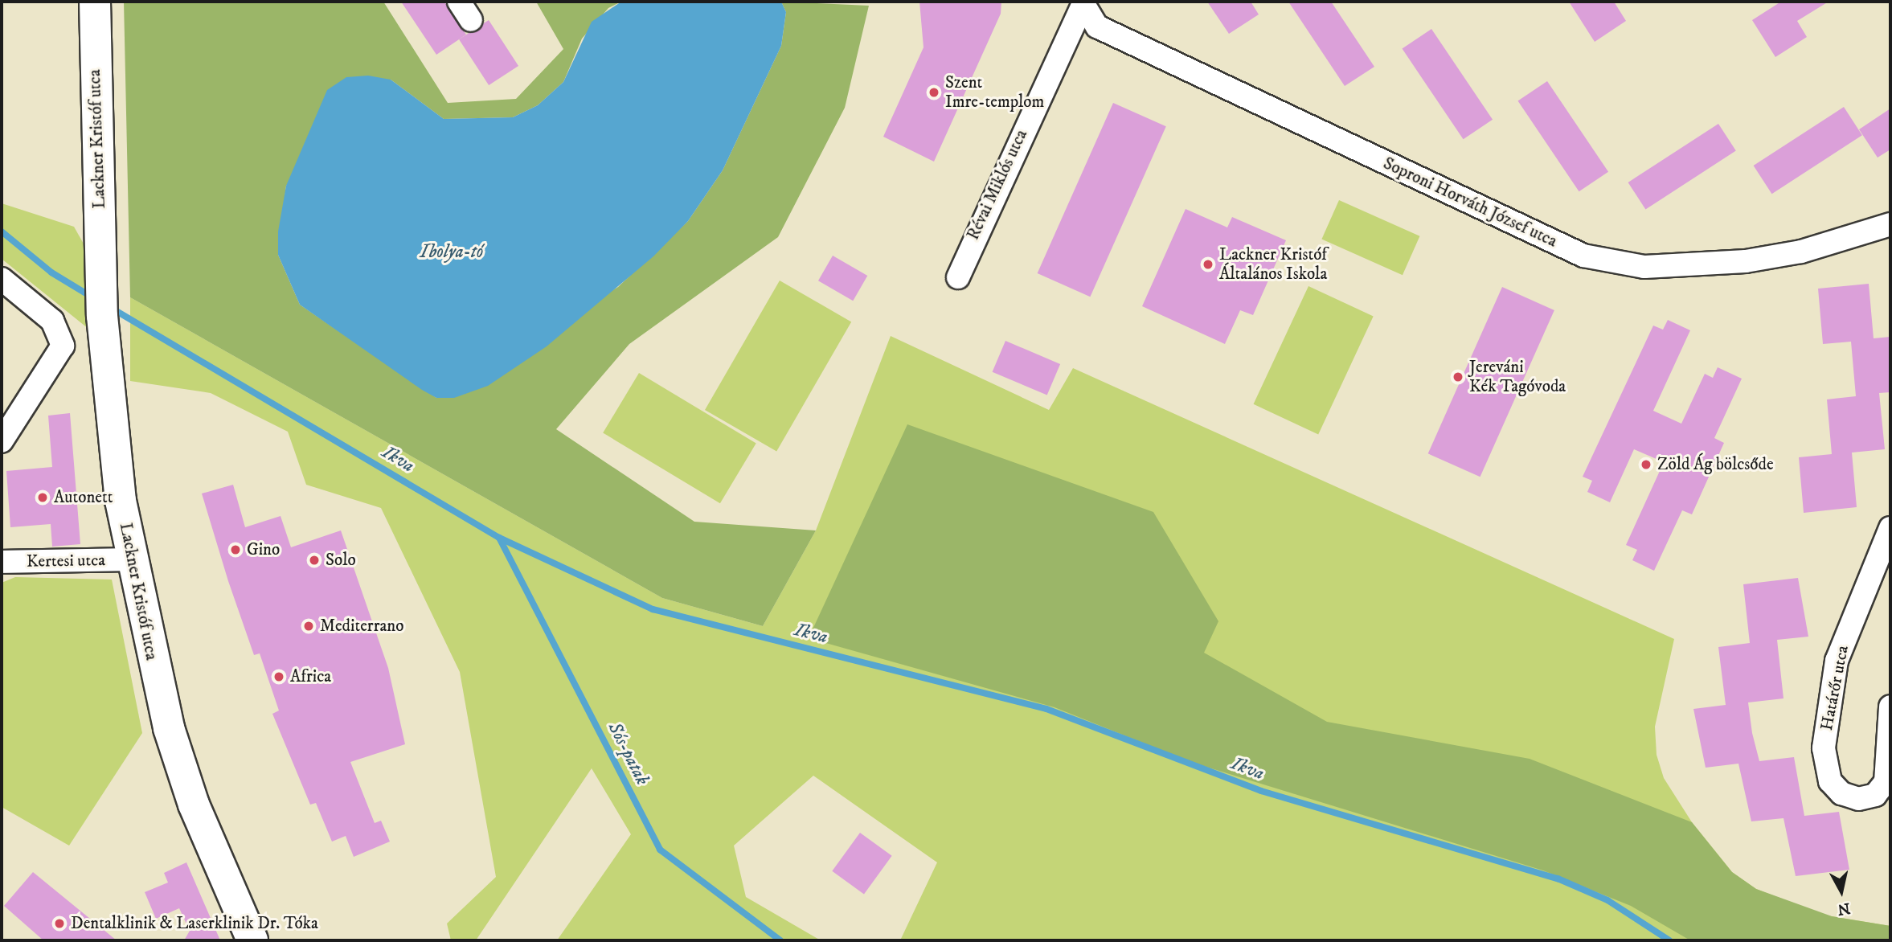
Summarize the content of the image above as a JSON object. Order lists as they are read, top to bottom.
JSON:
{
  "streets": {
    "street": [
      "Lackner Kristóf utca",
      "Révai Miklós utca",
      "Soproni Horváth József utca",
      "Kertesi utca",
      "Határőr utca"
    ]
  },
  "crossings": [
    ["Lackner Kristóf utca", "Kertesi utca"],
    ["Révai Miklós utca", "Soproni Horváth József utca"]
  ],
  "water": ["Ibolya-tó", "Ikva", "Sós-patak"],
  "places": [
    "Szent Imre-templom",
    "Lackner Kristóf Általános Iskola",
    "Jereváni Kék Tagóvoda",
    "Zöld Ág bölcsőde",
    "Autonett",
    "Gino",
    "Solo",
    "Mediterrano",
    "Africa",
    "Dentalklinik & Laserklinik Dr. Tóka"
  ],
  "north": "bottom"
}
